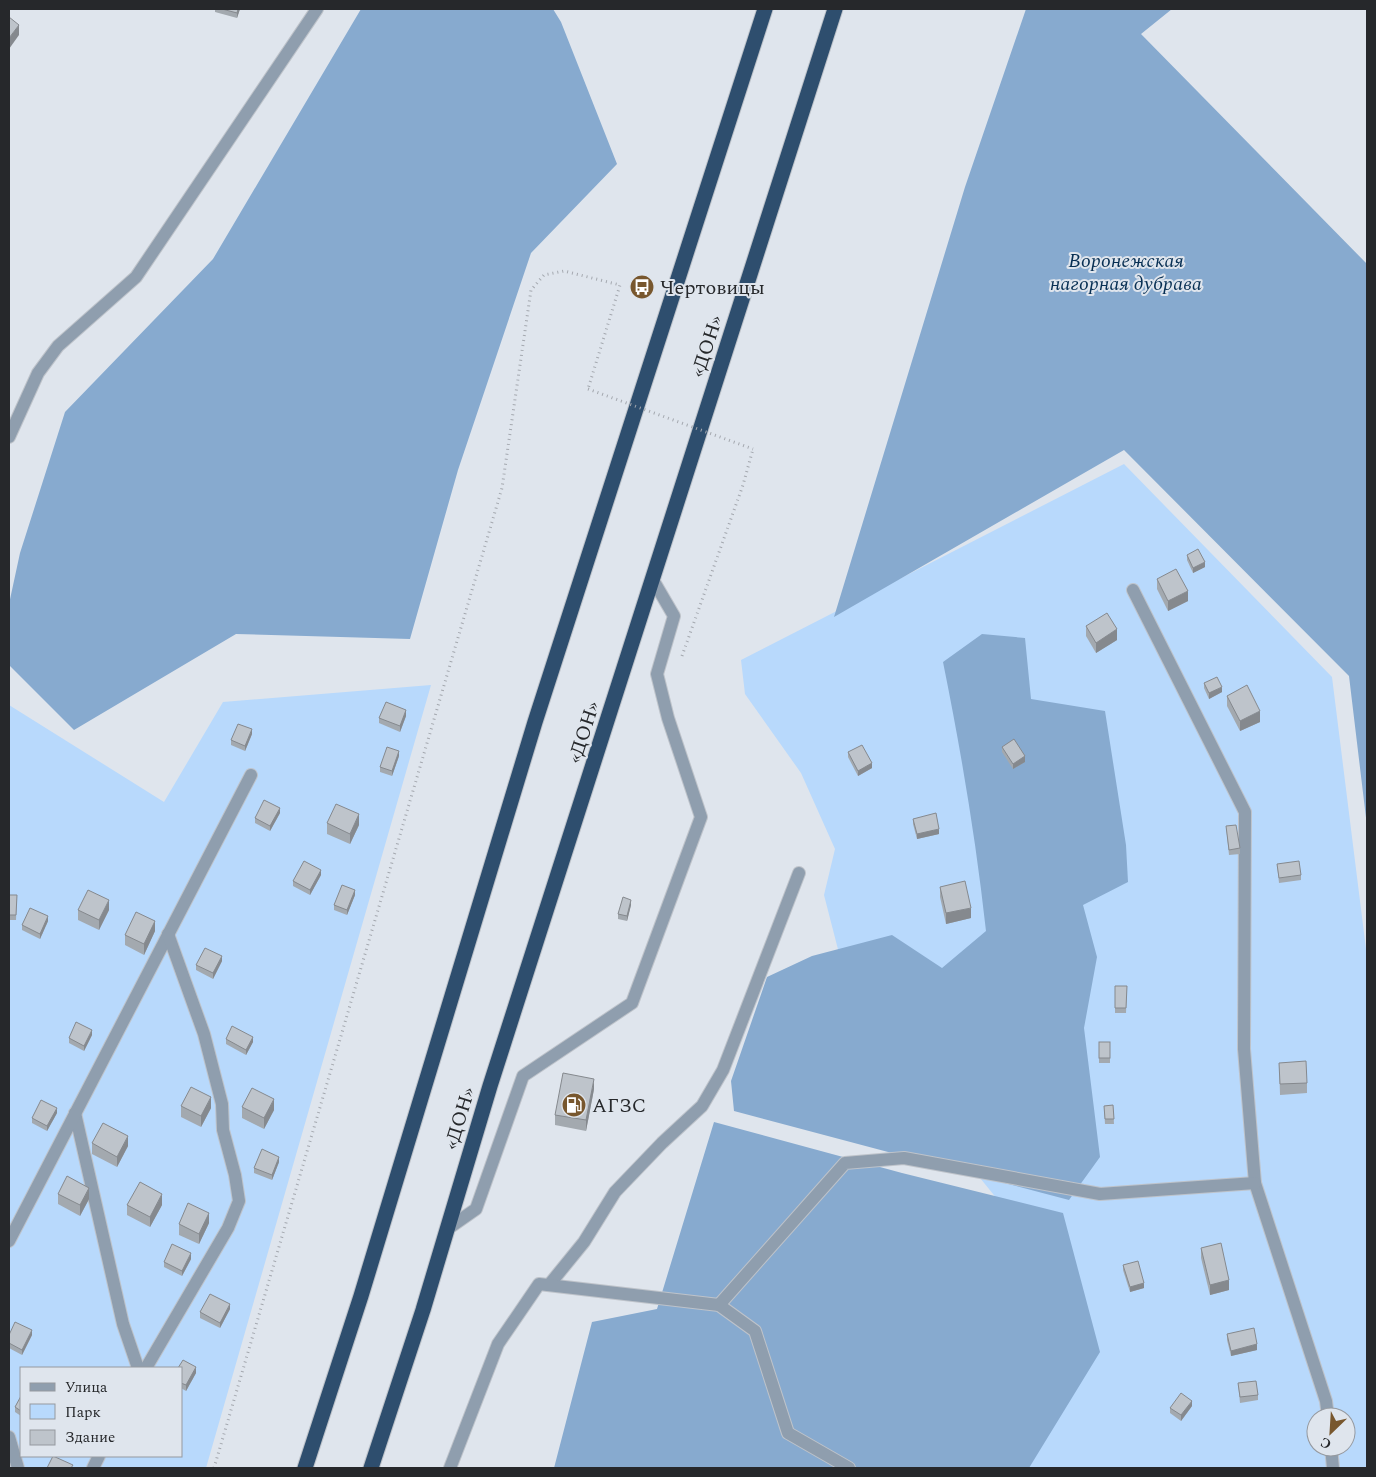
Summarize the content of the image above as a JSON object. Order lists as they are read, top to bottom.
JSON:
{
  "streets": {
    "highway": ["«ДОН»"]
  },
  "parks": ["Воронежская нагорная дубрава"],
  "places": {
    "bus stop": ["Чертовицы"],
    "fuel station": ["АГЗС"]
  },
  "legend": ["Улица", "Парк", "Здание"],
  "north": "bottom left"
}
